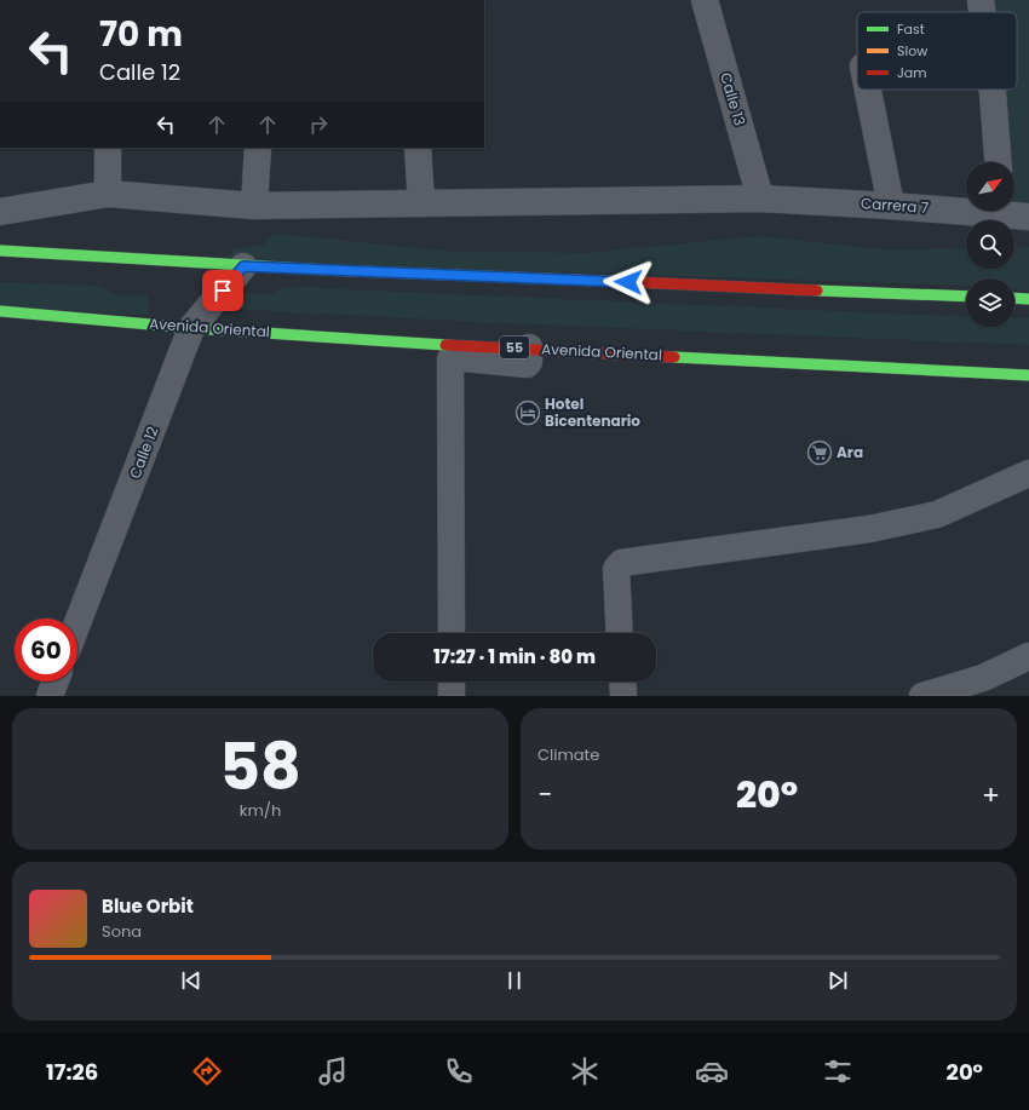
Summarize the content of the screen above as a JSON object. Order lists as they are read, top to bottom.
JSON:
{
  "streets": {
    "main road": ["Avenida Oriental", "55"],
    "street": ["Calle 13", "Carrera 7", "Calle 12"]
  },
  "crossings": [
    ["Calle 13", "Carrera 7"],
    ["Avenida Oriental", "Calle 12"]
  ],
  "places": {
    "hotel": ["Hotel Bicentenario"],
    "supermarket": ["Ara"]
  },
  "legend": ["Fast", "Slow", "Jam"],
  "north": "top right",
  "page": {
    "turn": ["70 m", "Calle 12"],
    "limit": "60",
    "trip": "17:27 · 1 min · 80 m",
    "tile": [
      ["58", "km/h"],
      "Climate"
    ],
    "heat": ["−", "20°", "+"],
    "song": ["Blue Orbit", "Sona"],
    "tabs": ["17:26", "20°"]
  }
}
